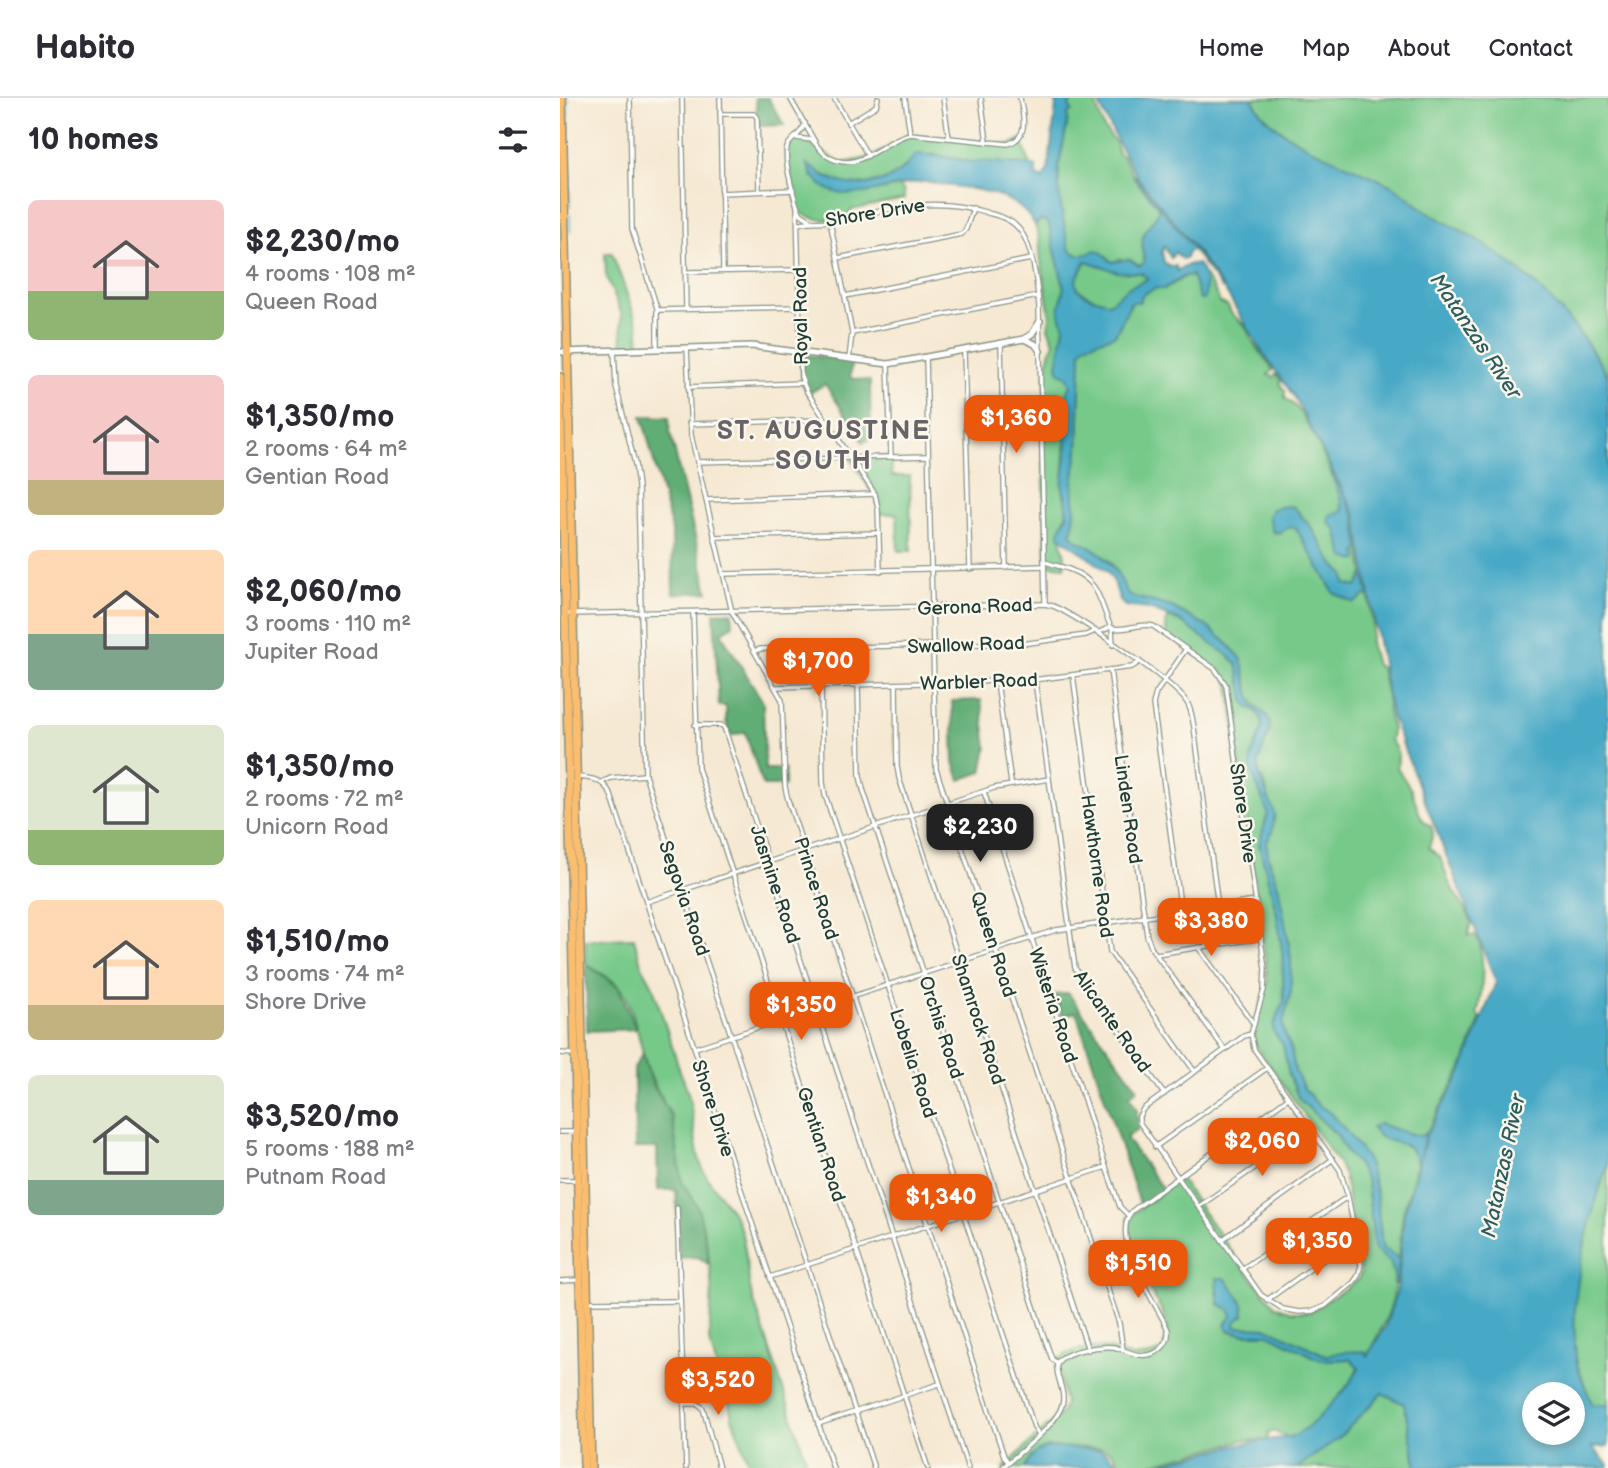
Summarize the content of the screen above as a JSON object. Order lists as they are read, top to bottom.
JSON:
{
  "streets": {
    "street": [
      "Shore Drive",
      "Royal Road",
      "Gerona Road",
      "Swallow Road",
      "Warbler Road",
      "Linden Road",
      "Hawthorne Road",
      "Jasmine Road",
      "Prince Road",
      "Segovia Road",
      "Queen Road",
      "Wisteria Road",
      "Shamrock Road",
      "Alicante Road",
      "Orchis Road",
      "Lobelia Road",
      "Gentian Road"
    ]
  },
  "crossings": [
    ["Shore Drive", "Royal Road"],
    ["Shore Drive", "Gerona Road"],
    ["Shore Drive", "Swallow Road"],
    ["Gerona Road", "Swallow Road"],
    ["Gerona Road", "Warbler Road"],
    ["Gerona Road", "Prince Road"],
    ["Gerona Road", "Segovia Road"],
    ["Gerona Road", "Queen Road"],
    ["Gerona Road", "Gentian Road"],
    ["Swallow Road", "Prince Road"],
    ["Swallow Road", "Queen Road"],
    ["Warbler Road", "Linden Road"],
    ["Warbler Road", "Hawthorne Road"],
    ["Warbler Road", "Prince Road"],
    ["Warbler Road", "Queen Road"],
    ["Warbler Road", "Shamrock Road"],
    ["Warbler Road", "Alicante Road"],
    ["Warbler Road", "Orchis Road"],
    ["Warbler Road", "Lobelia Road"],
    ["Jasmine Road", "Gentian Road"]
  ],
  "districts": ["ST. AUGUSTINE SOUTH"],
  "water": ["Matanzas River"],
  "page": {
    "header": "Habito",
    "nav": [
      "Home",
      "Map",
      "About",
      "Contact"
    ],
    "heading": "10 homes",
    "list": [
      {
        "name": "$2,230/mo",
        "note": "4 rooms · 108 m² · Queen Road"
      },
      {
        "name": "$1,350/mo",
        "note": "2 rooms · 64 m² · Gentian Road"
      },
      {
        "name": "$2,060/mo",
        "note": "3 rooms · 110 m² · Jupiter Road"
      },
      {
        "name": "$1,350/mo",
        "note": "2 rooms · 72 m² · Unicorn Road"
      },
      {
        "name": "$1,510/mo",
        "note": "3 rooms · 74 m² · Shore Drive"
      },
      {
        "name": "$3,520/mo",
        "note": "5 rooms · 188 m² · Putnam Road"
      }
    ],
    "price": [
      "$1,360",
      "$1,700",
      "$2,230",
      "$3,380",
      "$1,350",
      "$2,060",
      "$1,340",
      "$1,350",
      "$1,510",
      "$3,520"
    ]
  }
}
